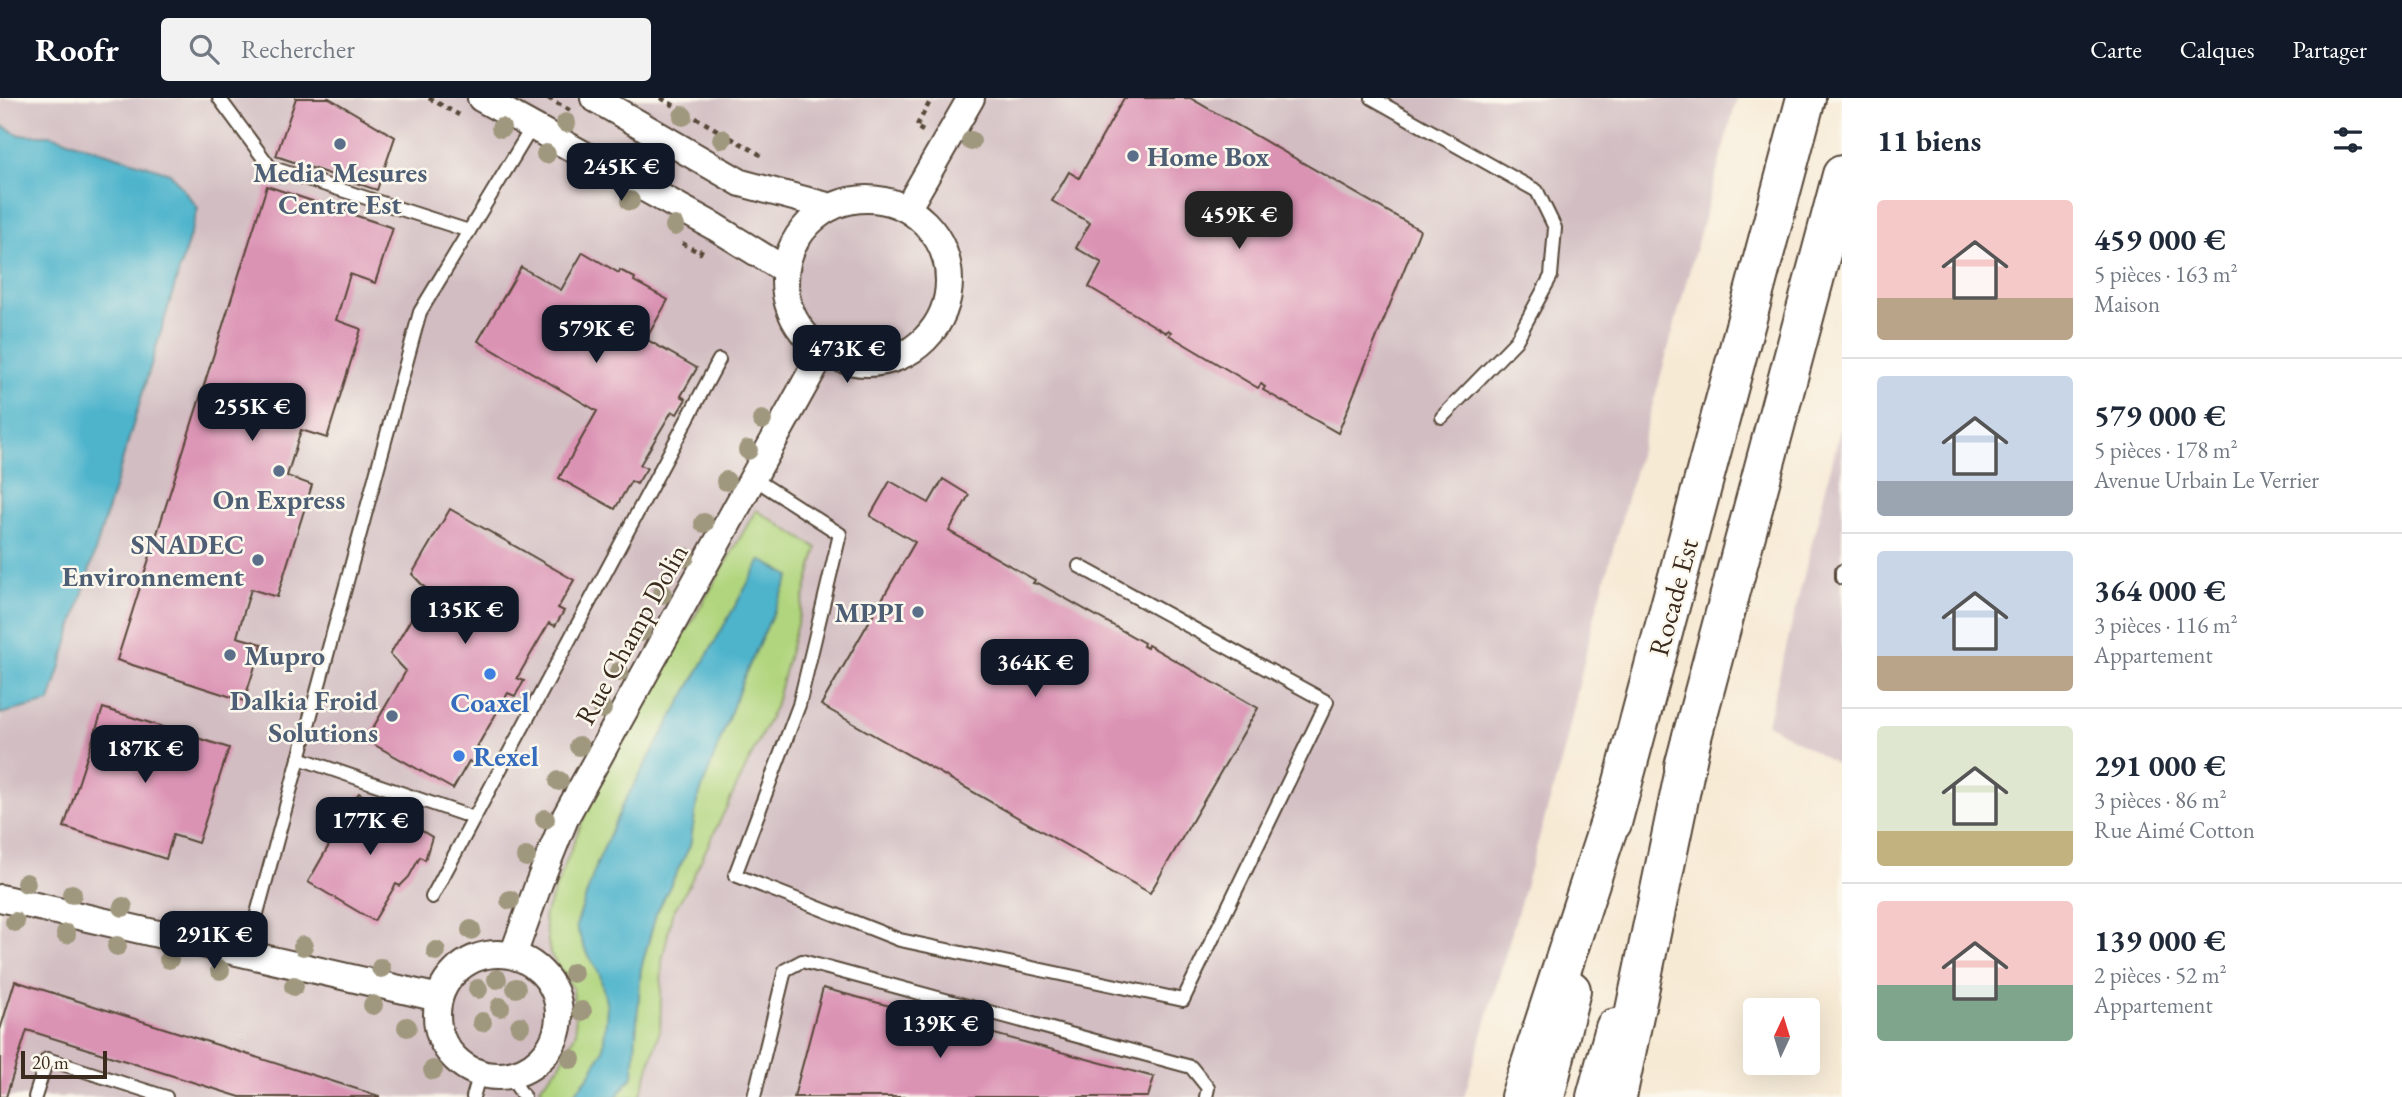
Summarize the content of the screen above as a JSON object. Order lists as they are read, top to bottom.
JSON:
{
  "streets": {
    "highway": ["Rocade Est"],
    "street": ["Rue Champ Dolin"]
  },
  "places": [
    "Media Mesures Centre Est",
    "Home Box",
    "On Express",
    "SNADEC Environnement",
    "MPPI",
    "Mupro",
    "Coaxel",
    "Dalkia Froid Solutions",
    "Rexel"
  ],
  "scale_bar": "20 m",
  "north": "top",
  "page": {
    "header": "Roofr",
    "search": "Rechercher",
    "nav": ["Carte", "Calques", "Partager"],
    "heading": "11 biens",
    "price": [
      "245K €",
      "459K €",
      "579K €",
      "473K €",
      "255K €",
      "135K €",
      "364K €",
      "187K €",
      "177K €",
      "291K €",
      "139K €"
    ],
    "list": [
      {
        "name": "459 000 €",
        "note": "5 pièces · 163 m² · Maison"
      },
      {
        "name": "579 000 €",
        "note": "5 pièces · 178 m² · Avenue Urbain Le Verrier"
      },
      {
        "name": "364 000 €",
        "note": "3 pièces · 116 m² · Appartement"
      },
      {
        "name": "291 000 €",
        "note": "3 pièces · 86 m² · Rue Aimé Cotton"
      },
      {
        "name": "139 000 €",
        "note": "2 pièces · 52 m² · Appartement"
      }
    ],
    "scale": "20 m"
  }
}
